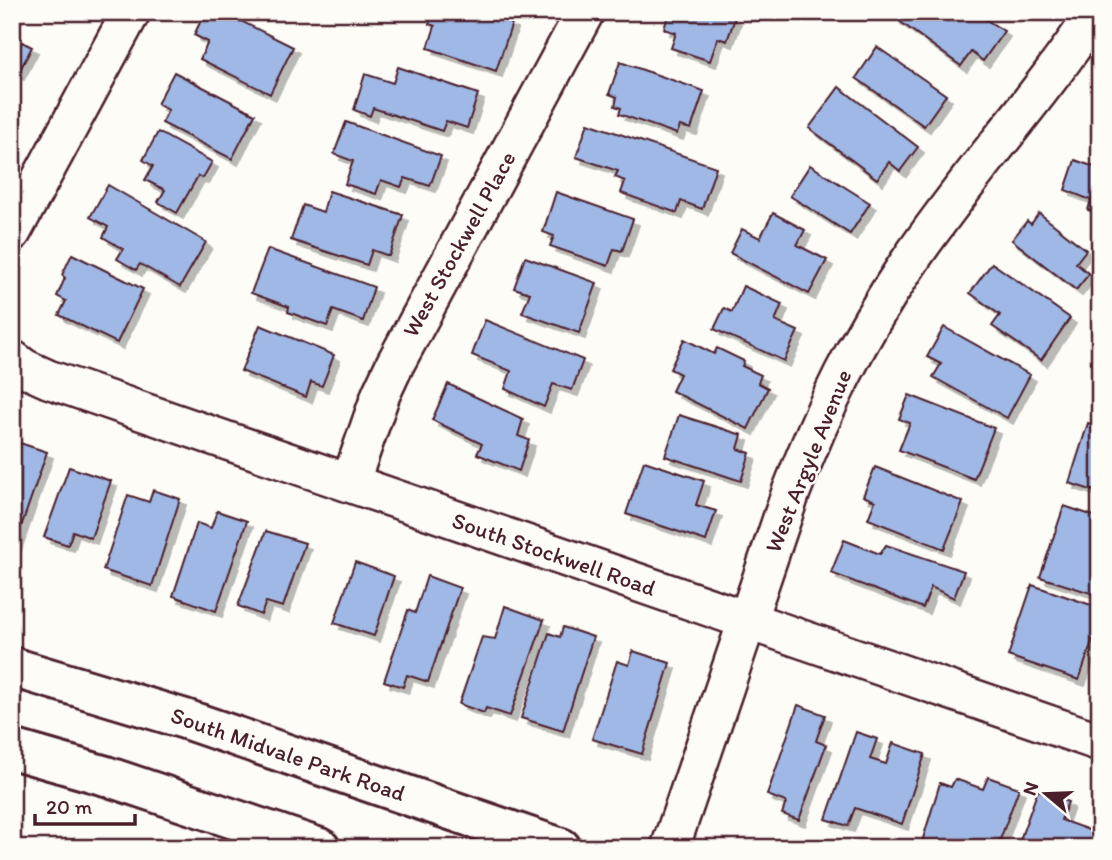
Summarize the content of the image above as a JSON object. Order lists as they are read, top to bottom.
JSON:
{
  "streets": {
    "main road": ["South Midvale Park Road"],
    "street": ["West Stockwell Place", "West Argyle Avenue", "South Stockwell Road"]
  },
  "crossings": [
    ["West Stockwell Place", "South Stockwell Road"],
    ["West Argyle Avenue", "South Stockwell Road"]
  ],
  "scale_bar": "20 m",
  "north": "left"
}
